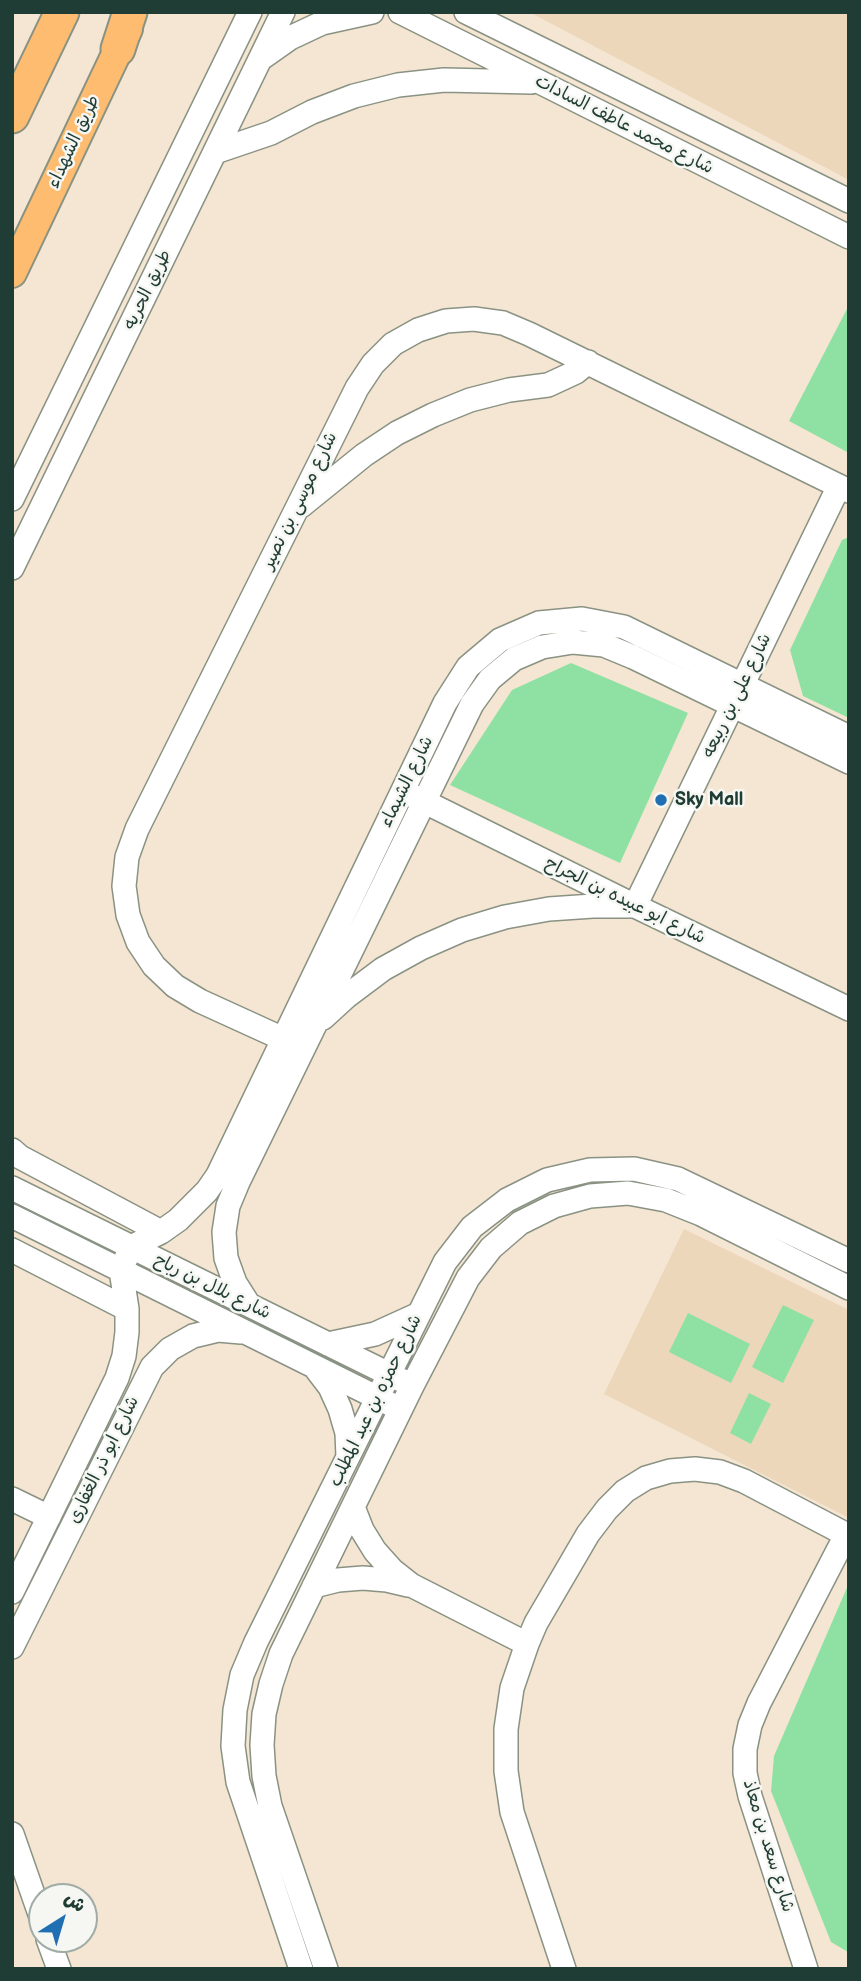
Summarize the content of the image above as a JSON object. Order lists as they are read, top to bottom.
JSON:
{
  "streets": {
    "main road": ["طريق الشهداء"],
    "street": [
      "شارع محمد عاطف السادات",
      "طريق الحريه",
      "شارع موسى بن نصير",
      "شارع على بن ربيعه",
      "شارع الشيماء",
      "شارع ابو عبيده بن الجراح",
      "شارع بلال بن رباح",
      "شارع حمزه بن عبد المطلب",
      "شارع ابو ذر الغفارى",
      "شارع سعد بن معاذ"
    ]
  },
  "crossings": [
    ["شارع موسى بن نصير", "شارع على بن ربيعه"],
    ["شارع موسى بن نصير", "شارع الشيماء"],
    ["شارع على بن ربيعه", "شارع الشيماء"],
    ["شارع على بن ربيعه", "شارع ابو عبيده بن الجراح"],
    ["شارع الشيماء", "شارع ابو عبيده بن الجراح"],
    ["شارع الشيماء", "شارع بلال بن رباح"],
    ["شارع بلال بن رباح", "شارع حمزه بن عبد المطلب"],
    ["شارع بلال بن رباح", "شارع ابو ذر الغفارى"]
  ],
  "places": ["Sky Mall"],
  "north": "top right"
}
